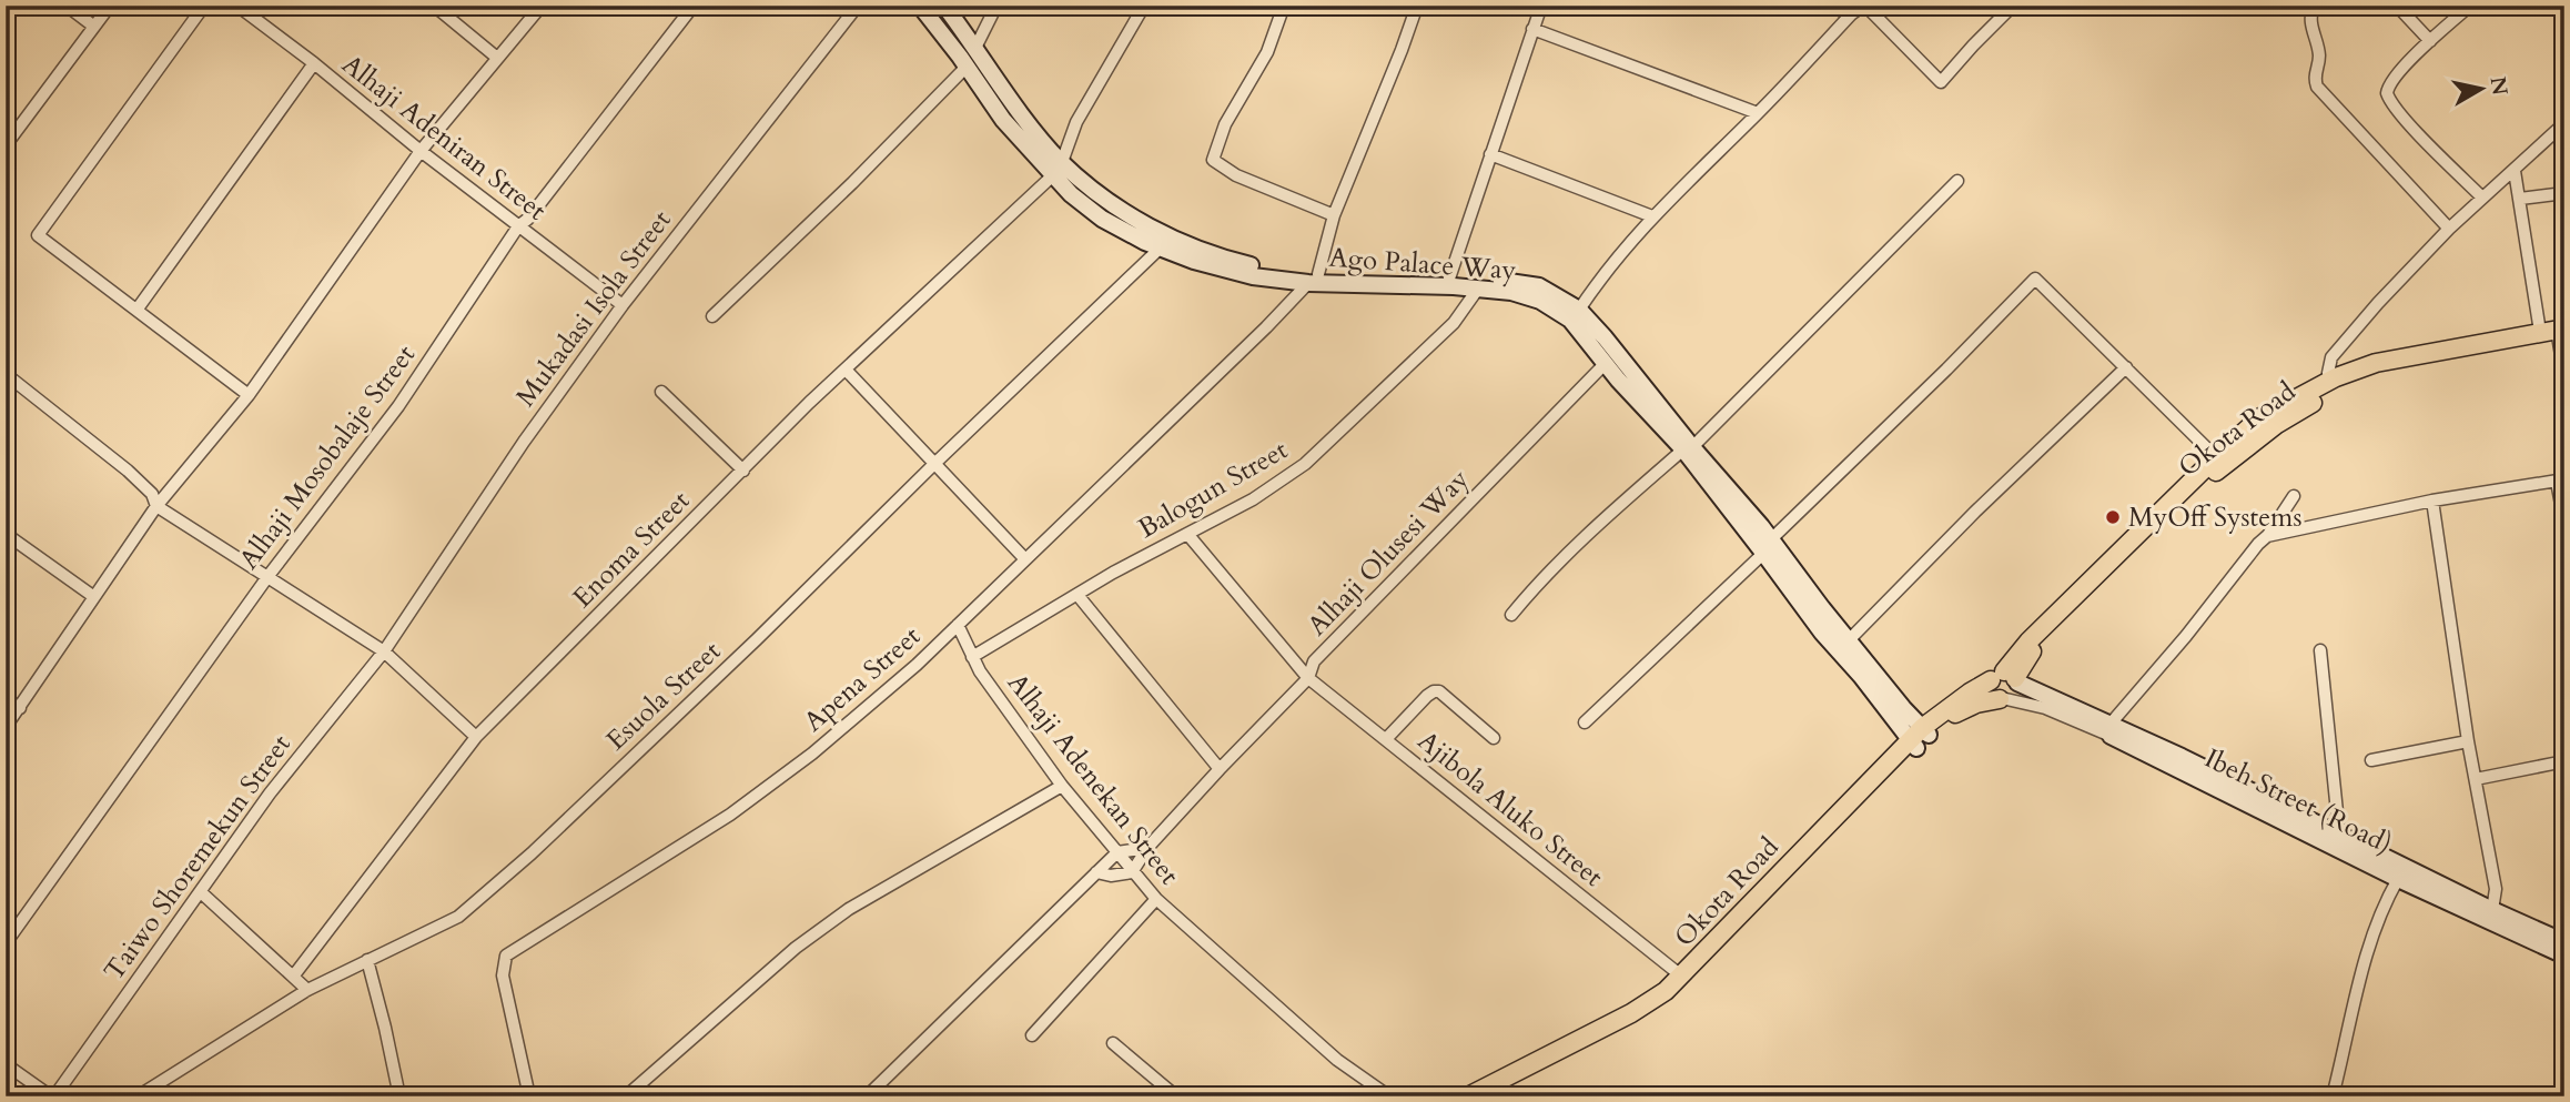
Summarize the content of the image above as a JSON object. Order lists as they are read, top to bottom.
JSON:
{
  "streets": {
    "main road": ["Ago Palace Way", "Okota Road", "Ibeh Street (Road)"],
    "street": [
      "Alhaji Adeniran Street",
      "Mukadasi Isola Street",
      "Alhaji Mosobalaje Street",
      "Balogun Street",
      "Enoma Street",
      "Alhaji Olusesi Way",
      "Apena Street",
      "Esuola Street",
      "Alhaji Adenekan Street",
      "Ajibola Aluko Street",
      "Taiwo Shoremekun Street"
    ]
  },
  "crossings": [
    ["Alhaji Adeniran Street", "Mukadasi Isola Street"],
    ["Alhaji Adeniran Street", "Alhaji Mosobalaje Street"],
    ["Ago Palace Way", "Okota Road"],
    ["Ago Palace Way", "Balogun Street"],
    ["Ago Palace Way", "Enoma Street"],
    ["Ago Palace Way", "Alhaji Olusesi Way"],
    ["Ago Palace Way", "Apena Street"],
    ["Ago Palace Way", "Esuola Street"],
    ["Mukadasi Isola Street", "Taiwo Shoremekun Street"],
    ["Okota Road", "Ibeh Street (Road)"],
    ["Okota Road", "Ajibola Aluko Street"],
    ["Balogun Street", "Alhaji Adenekan Street"],
    ["Balogun Street", "Ajibola Aluko Street"],
    ["Alhaji Olusesi Way", "Alhaji Adenekan Street"],
    ["Alhaji Olusesi Way", "Ajibola Aluko Street"],
    ["Apena Street", "Alhaji Adenekan Street"]
  ],
  "places": ["MyOff Systems"],
  "north": "right"
}
